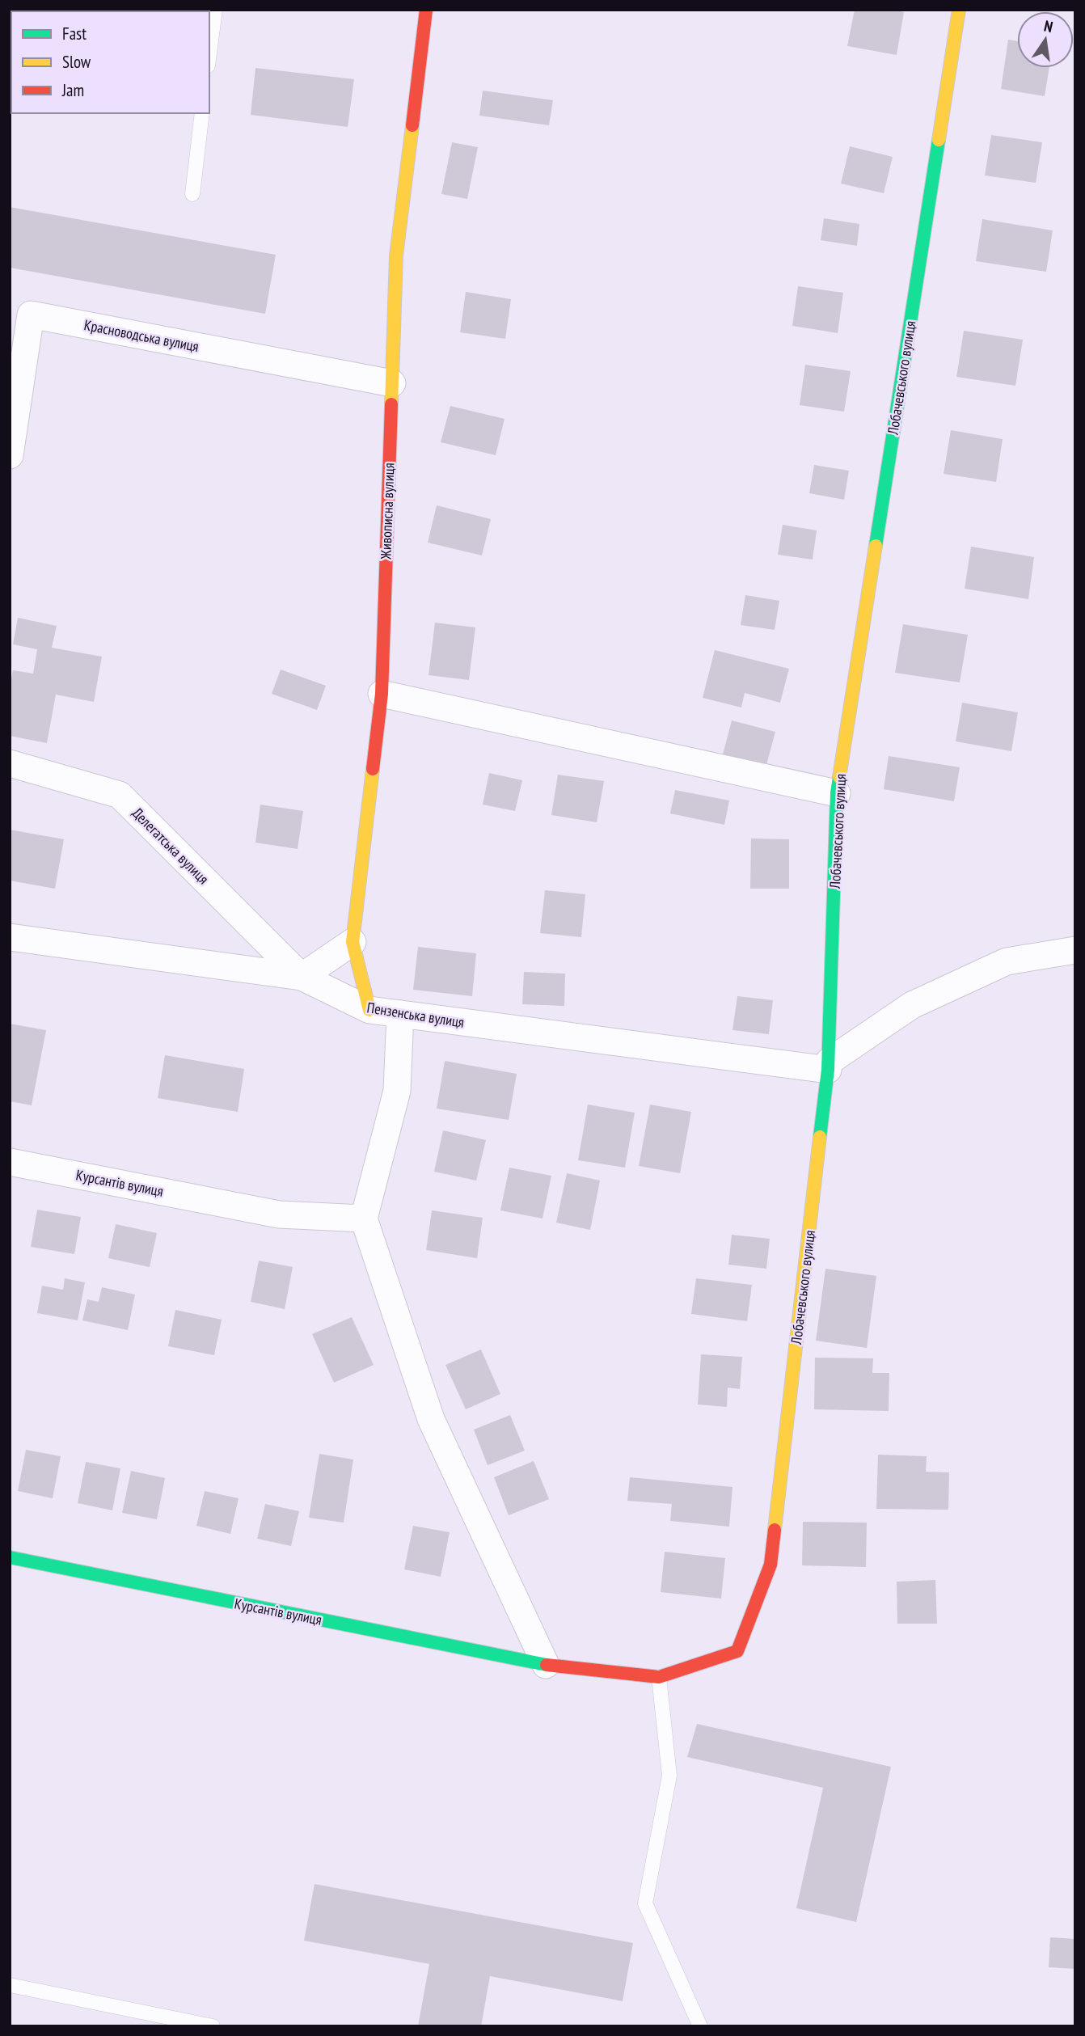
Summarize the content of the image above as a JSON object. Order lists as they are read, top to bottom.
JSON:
{
  "streets": {
    "street": [
      "Красноводська вулиця",
      "Лобачевського вулиця",
      "Живописна вулиця",
      "Делегатська вулиця",
      "Пензенська вулиця",
      "Курсантів вулиця"
    ]
  },
  "crossings": [
    ["Красноводська вулиця", "Живописна вулиця"],
    ["Лобачевського вулиця", "Пензенська вулиця"],
    ["Лобачевського вулиця", "Курсантів вулиця"],
    ["Живописна вулиця", "Пензенська вулиця"],
    ["Делегатська вулиця", "Пензенська вулиця"]
  ],
  "legend": ["Fast", "Slow", "Jam"],
  "north": "top"
}
